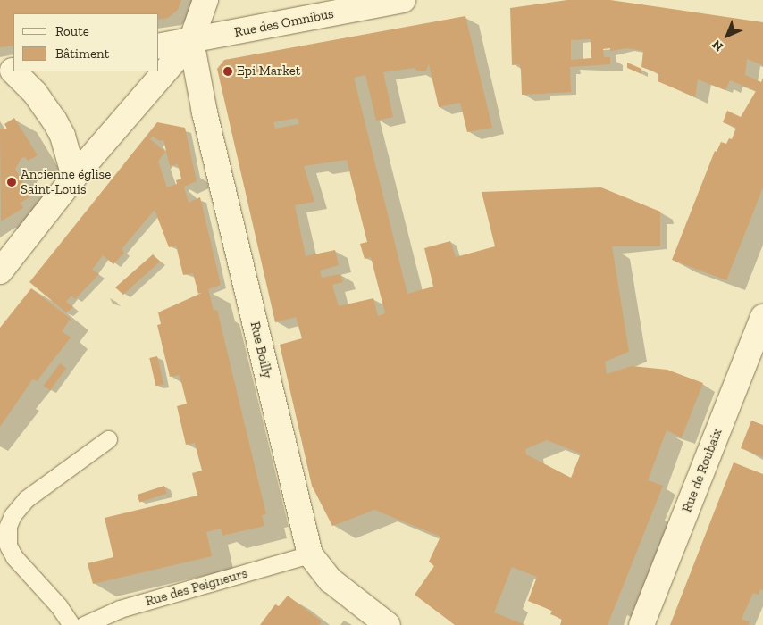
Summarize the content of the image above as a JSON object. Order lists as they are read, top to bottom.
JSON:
{
  "streets": {
    "street": ["Rue des Omnibus", "Rue Boilly", "Rue de Roubaix"],
    "lane": ["Rue des Peigneurs"]
  },
  "crossings": [
    ["Rue des Omnibus", "Rue Boilly"],
    ["Rue Boilly", "Rue des Peigneurs"]
  ],
  "places": ["Epi Market", "Ancienne église Saint-Louis"],
  "legend": ["Route", "Bâtiment"],
  "north": "bottom left"
}
